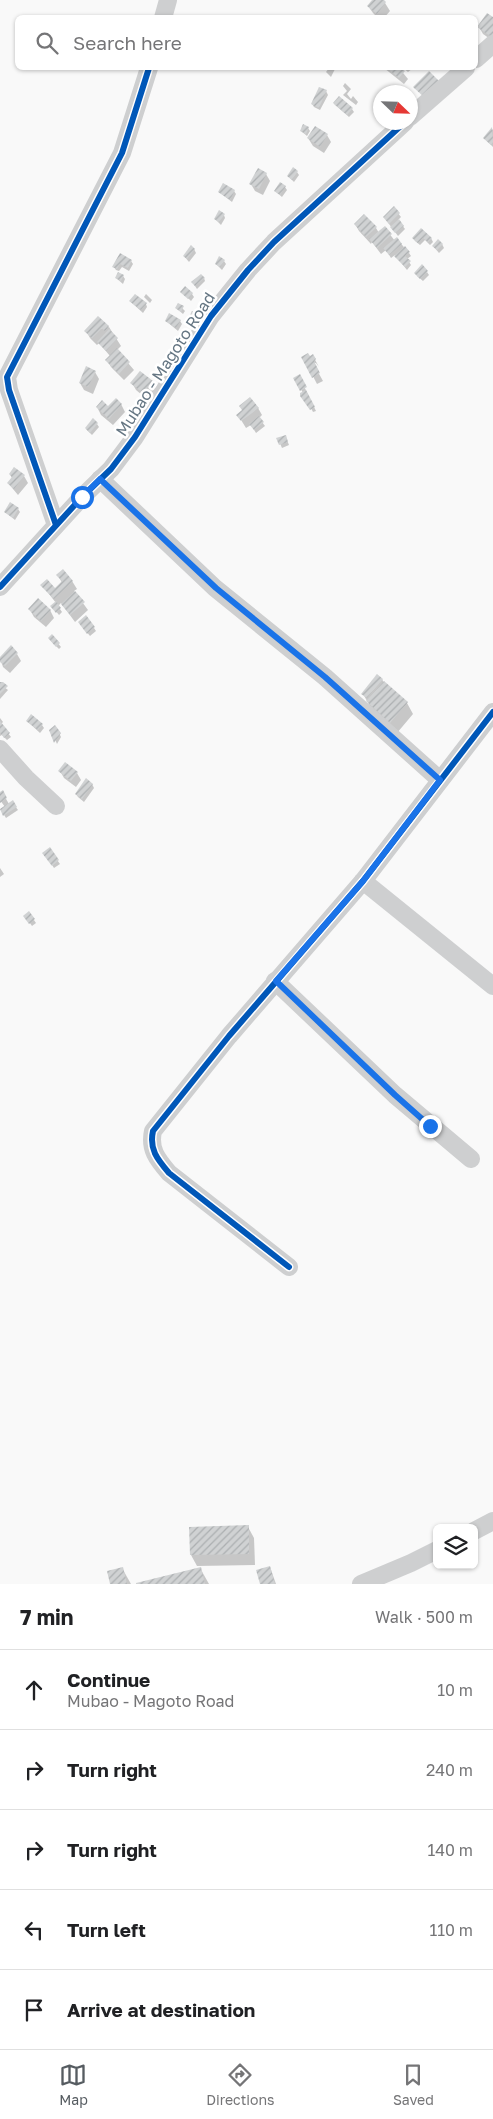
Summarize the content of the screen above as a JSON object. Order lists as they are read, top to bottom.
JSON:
{
  "streets": {
    "street": ["Mubao - Magoto Road"]
  },
  "north": "bottom right",
  "page": {
    "search": "Search here",
    "heading": ["7 min", "Walk · 500 m"],
    "list": [
      ["Continue", "Mubao - Magoto Road", "10 m"],
      ["Turn right", "240 m"],
      ["Turn right", "140 m"],
      ["Turn left", "110 m"],
      "Arrive at destination"
    ],
    "nav": ["Map", "Directions", "Saved"]
  }
}
